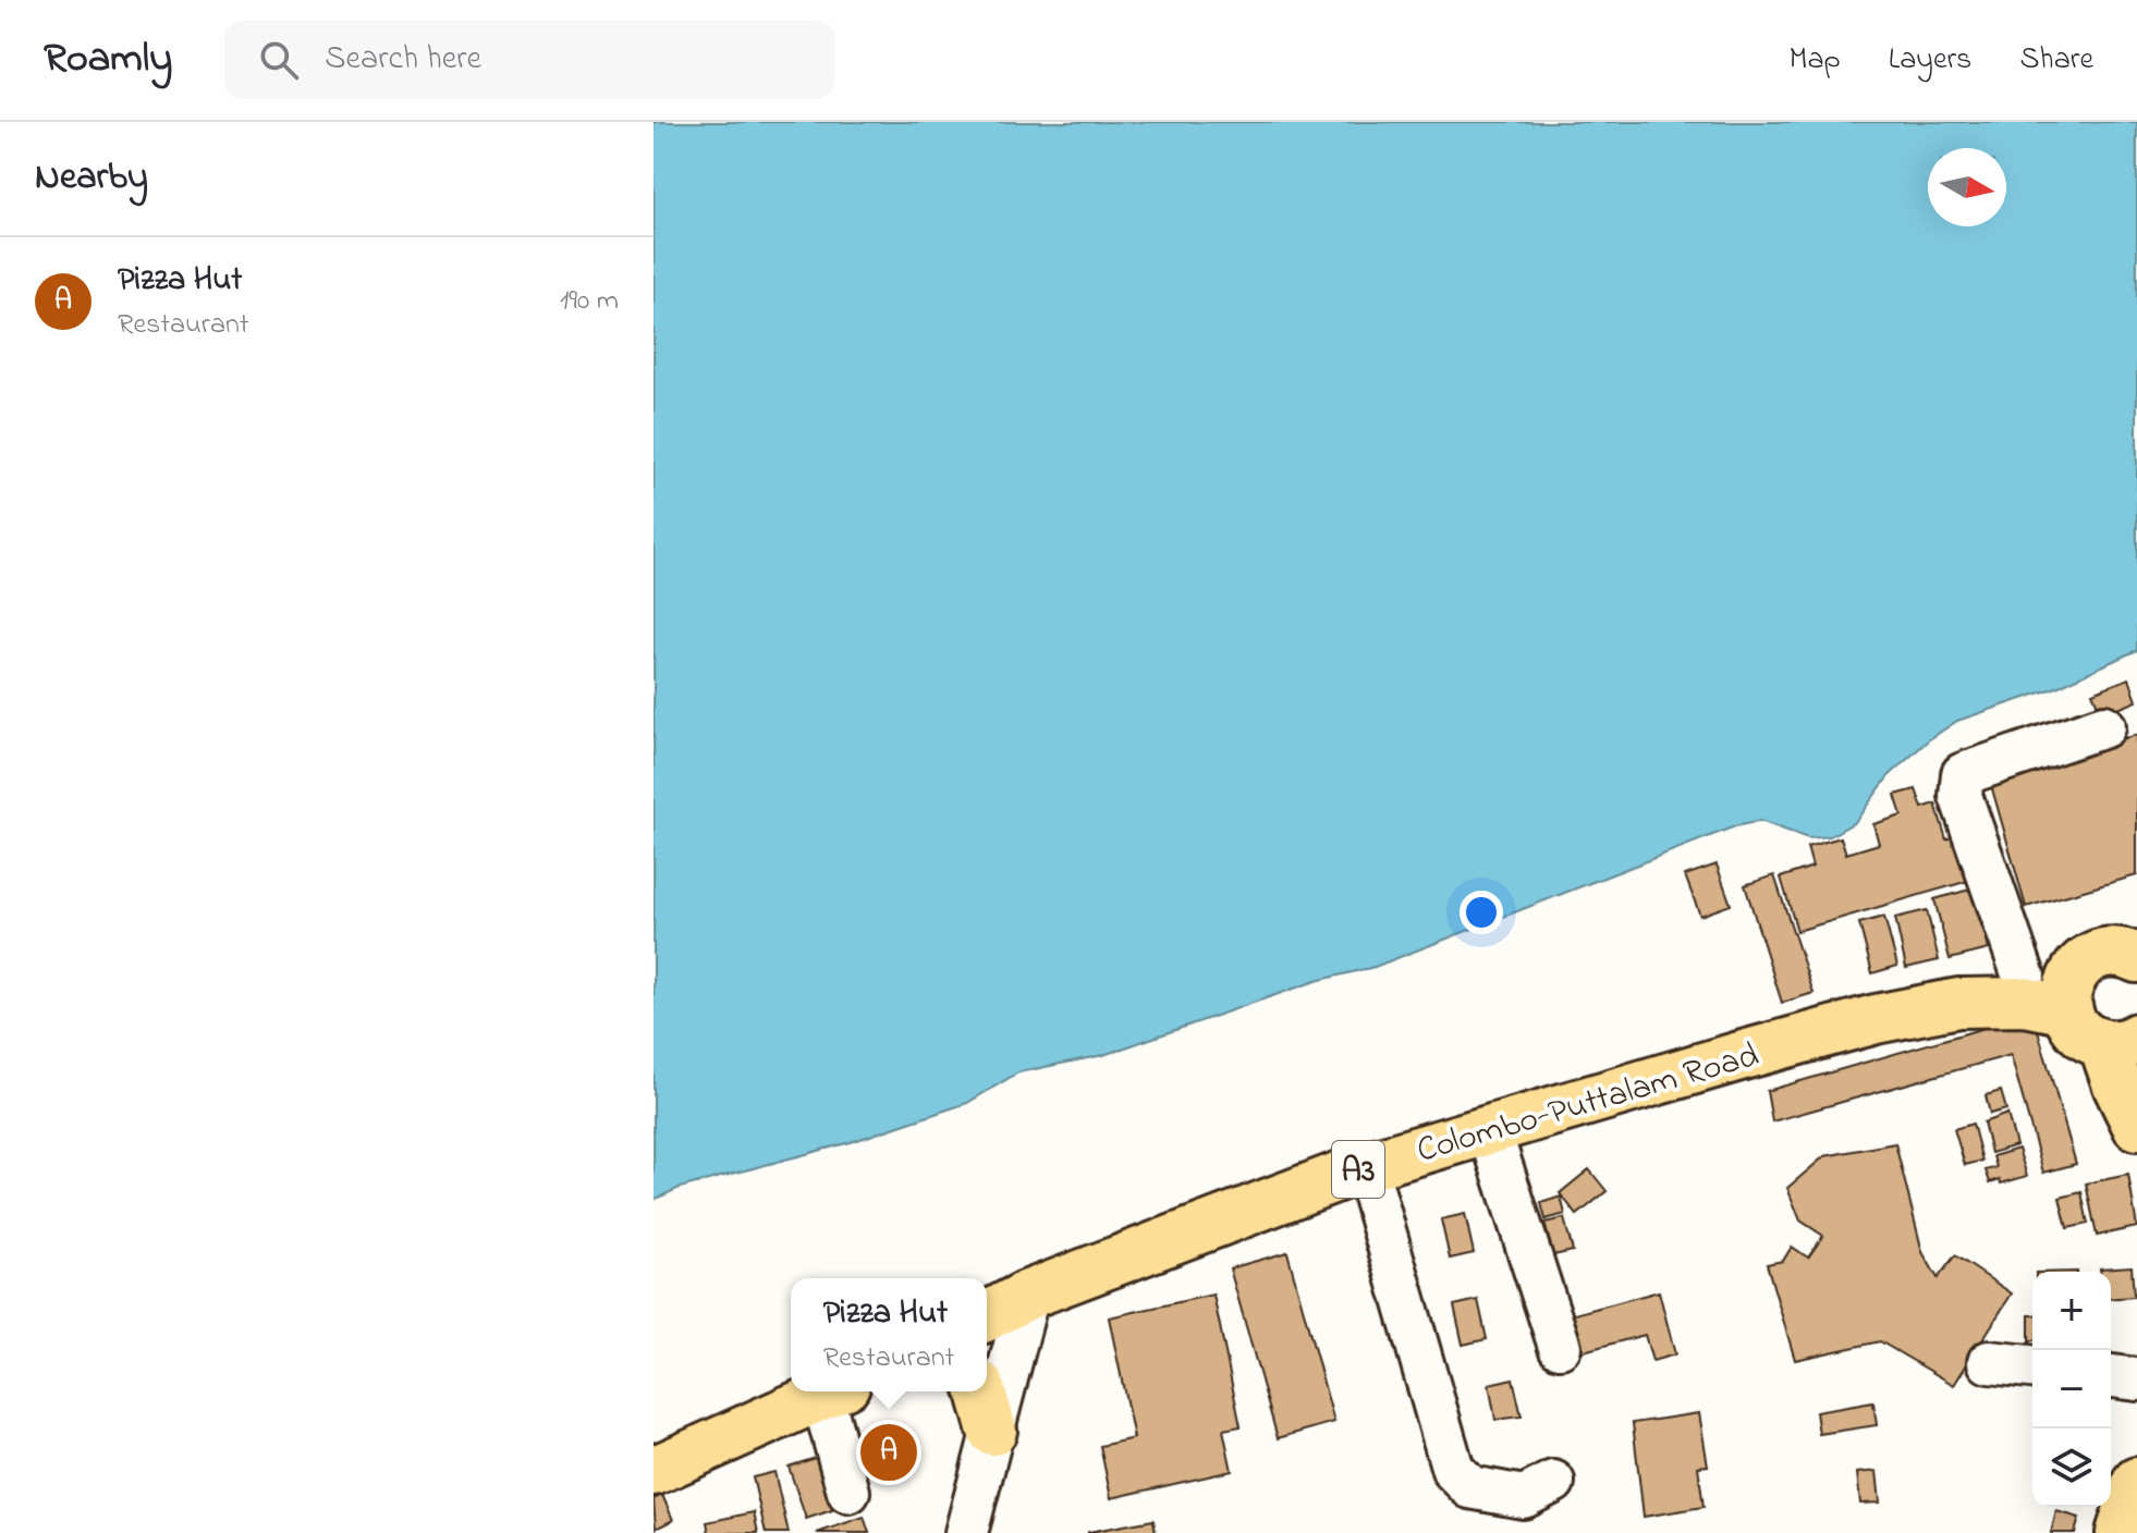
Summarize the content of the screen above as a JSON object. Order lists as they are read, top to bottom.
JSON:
{
  "streets": {
    "highway": ["Colombo-Puttalam Road", "A3"]
  },
  "north": "right",
  "page": {
    "header": "Roamly",
    "search": "Search here",
    "nav": ["Map", "Layers", "Share"],
    "heading": "Nearby",
    "list": [
      {
        "mark": "A",
        "name": "Pizza Hut",
        "note": "Restaurant",
        "value": "190 m"
      }
    ],
    "map_buttons": ["+", "−"],
    "popup": ["Pizza Hut", "Restaurant"],
    "pins": "A"
  }
}
